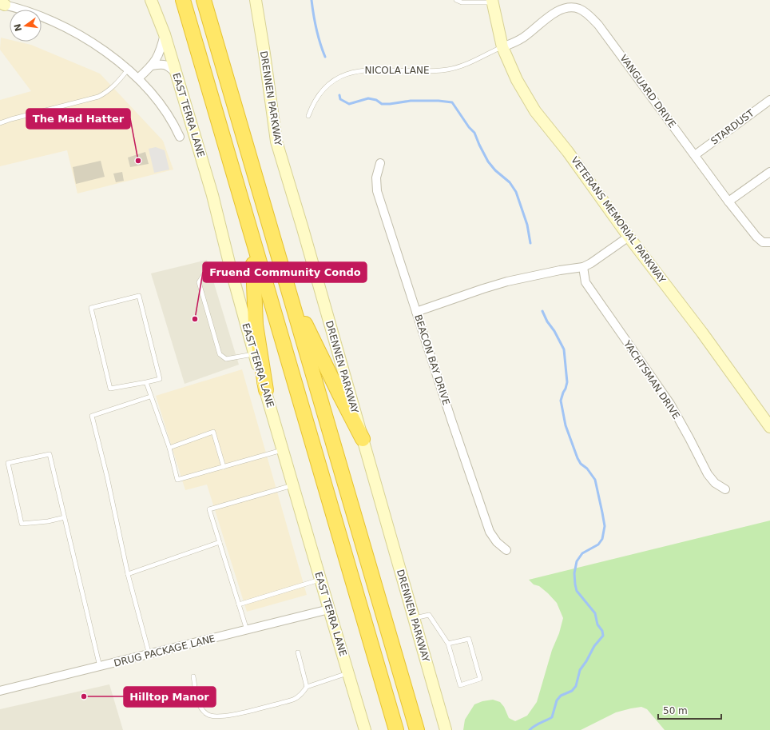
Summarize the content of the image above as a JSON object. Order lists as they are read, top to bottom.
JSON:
{
  "streets": {
    "main road": ["DRENNEN PARKWAY", "EAST TERRA LANE", "VETERANS MEMORIAL PARKWAY"],
    "street": [
      "VANGUARD DRIVE",
      "STARDUST",
      "BEACON BAY DRIVE",
      "YACHTSMAN DRIVE",
      "DRUG PACKAGE LANE"
    ],
    "lane": ["NICOLA LANE"]
  },
  "crossings": [
    ["NICOLA LANE", "VANGUARD DRIVE"],
    ["NICOLA LANE", "VETERANS MEMORIAL PARKWAY"],
    ["VANGUARD DRIVE", "STARDUST"],
    ["VANGUARD DRIVE", "VETERANS MEMORIAL PARKWAY"],
    ["EAST TERRA LANE", "DRUG PACKAGE LANE"]
  ],
  "places": ["The Mad Hatter", "Fruend Community Condo", "Hilltop Manor"],
  "scale_bar": "50 m",
  "north": "left"
}
